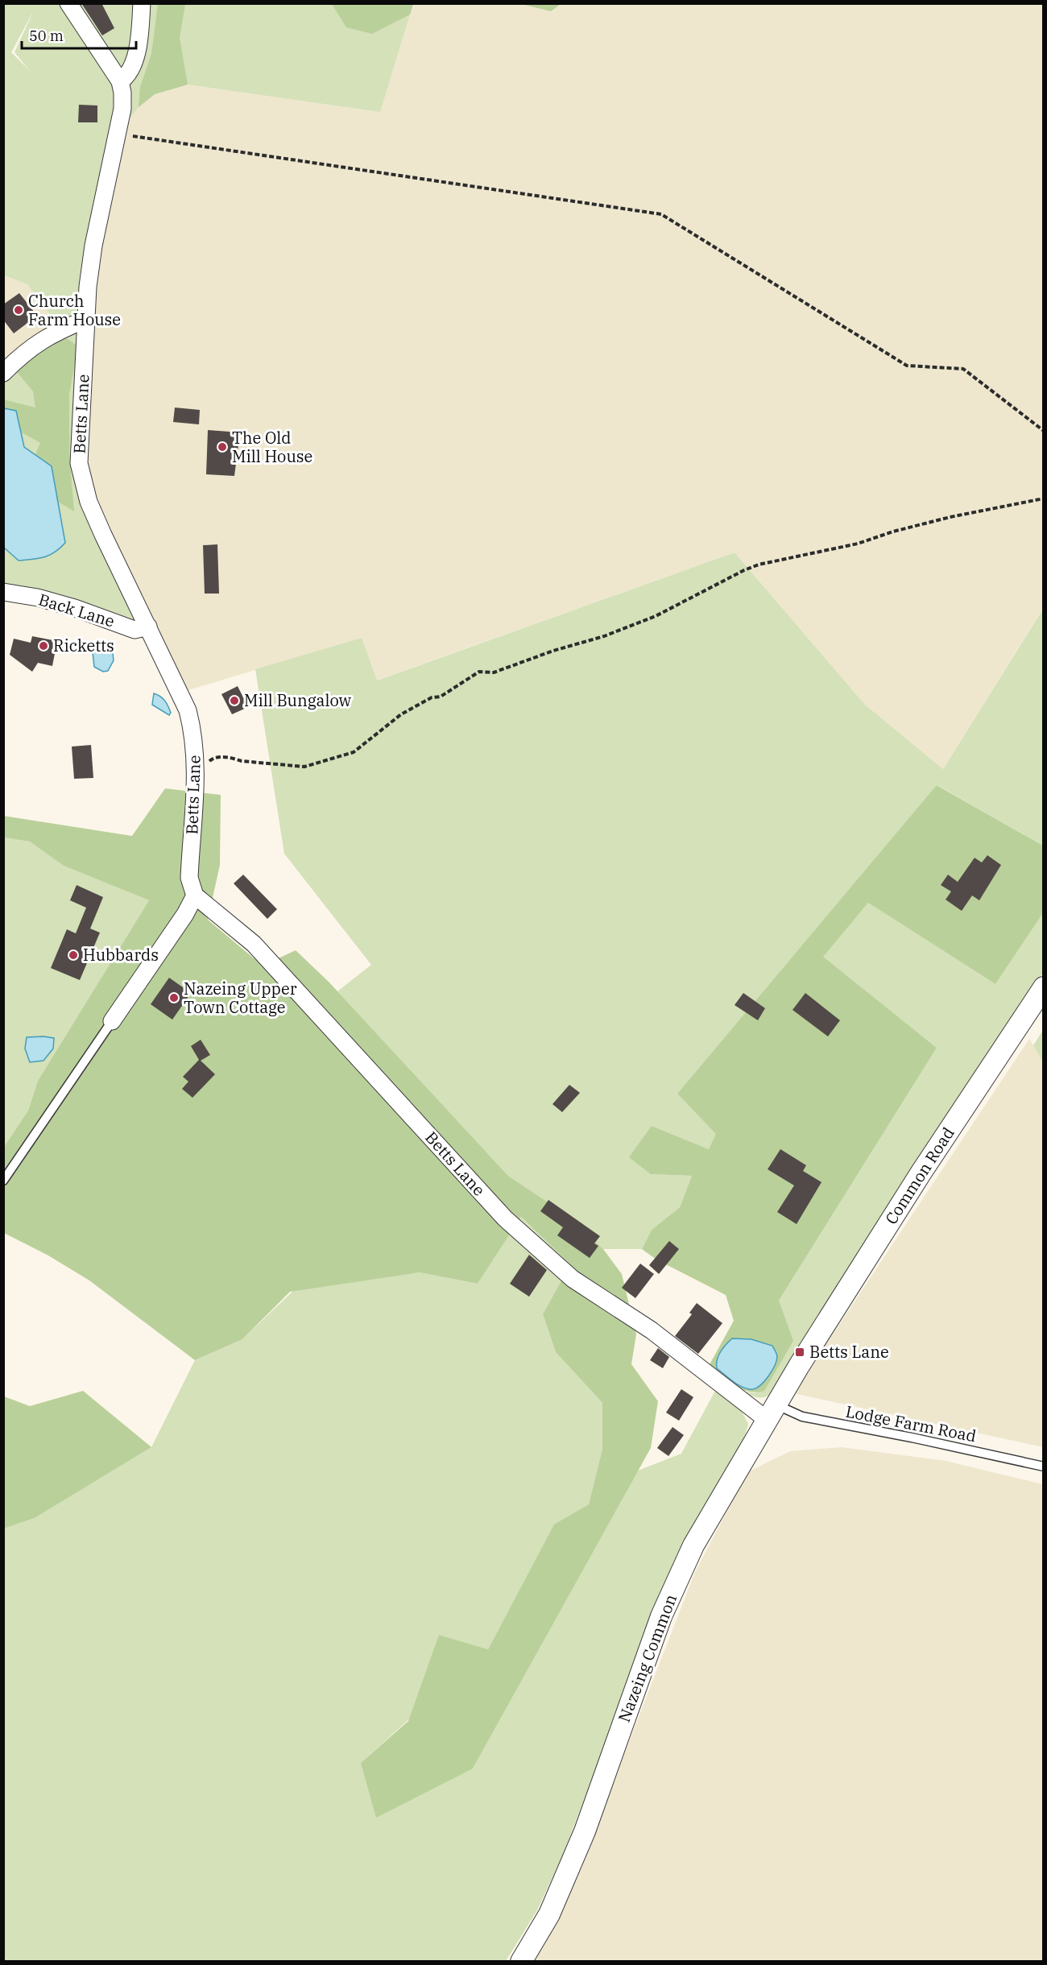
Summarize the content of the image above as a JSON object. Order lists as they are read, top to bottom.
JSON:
{
  "streets": {
    "street": [
      "Betts Lane",
      "Back Lane",
      "Common Road",
      "Nazeing Common"
    ],
    "lane": ["Lodge Farm Road"]
  },
  "crossings": [
    ["Betts Lane", "Back Lane"],
    ["Betts Lane", "Lodge Farm Road"],
    ["Betts Lane", "Nazeing Common"],
    ["Common Road", "Nazeing Common"],
    ["Lodge Farm Road", "Nazeing Common"]
  ],
  "places": {
    "other": [
      "Church Farm House",
      "The Old Mill House",
      "Ricketts",
      "Mill Bungalow",
      "Hubbards",
      "Nazeing Upper Town Cottage"
    ],
    "transit": ["Betts Lane"]
  },
  "scale_bar": "50 m"
}
